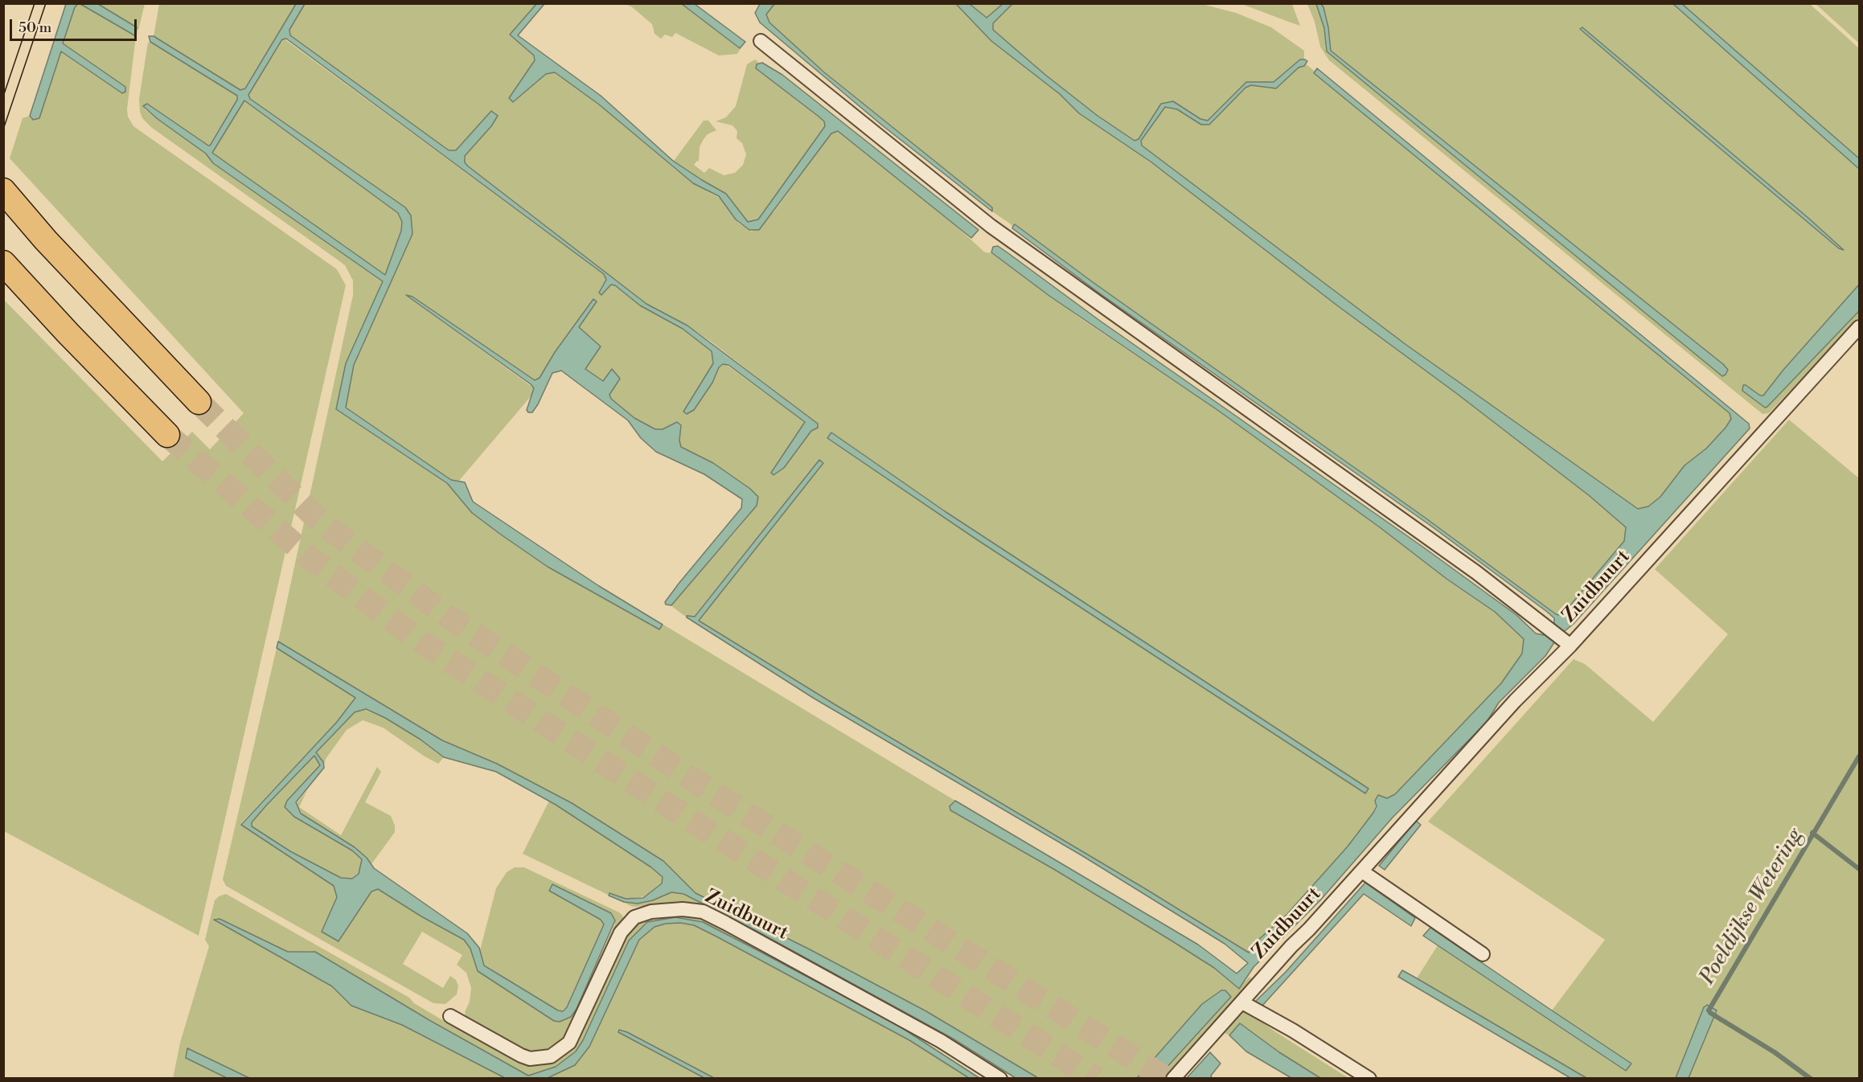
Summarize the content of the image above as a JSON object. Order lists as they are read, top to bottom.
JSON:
{
  "streets": {
    "street": ["Zuidbuurt"]
  },
  "water": ["Poeldijkse Wetering"],
  "scale_bar": "50 m"
}
